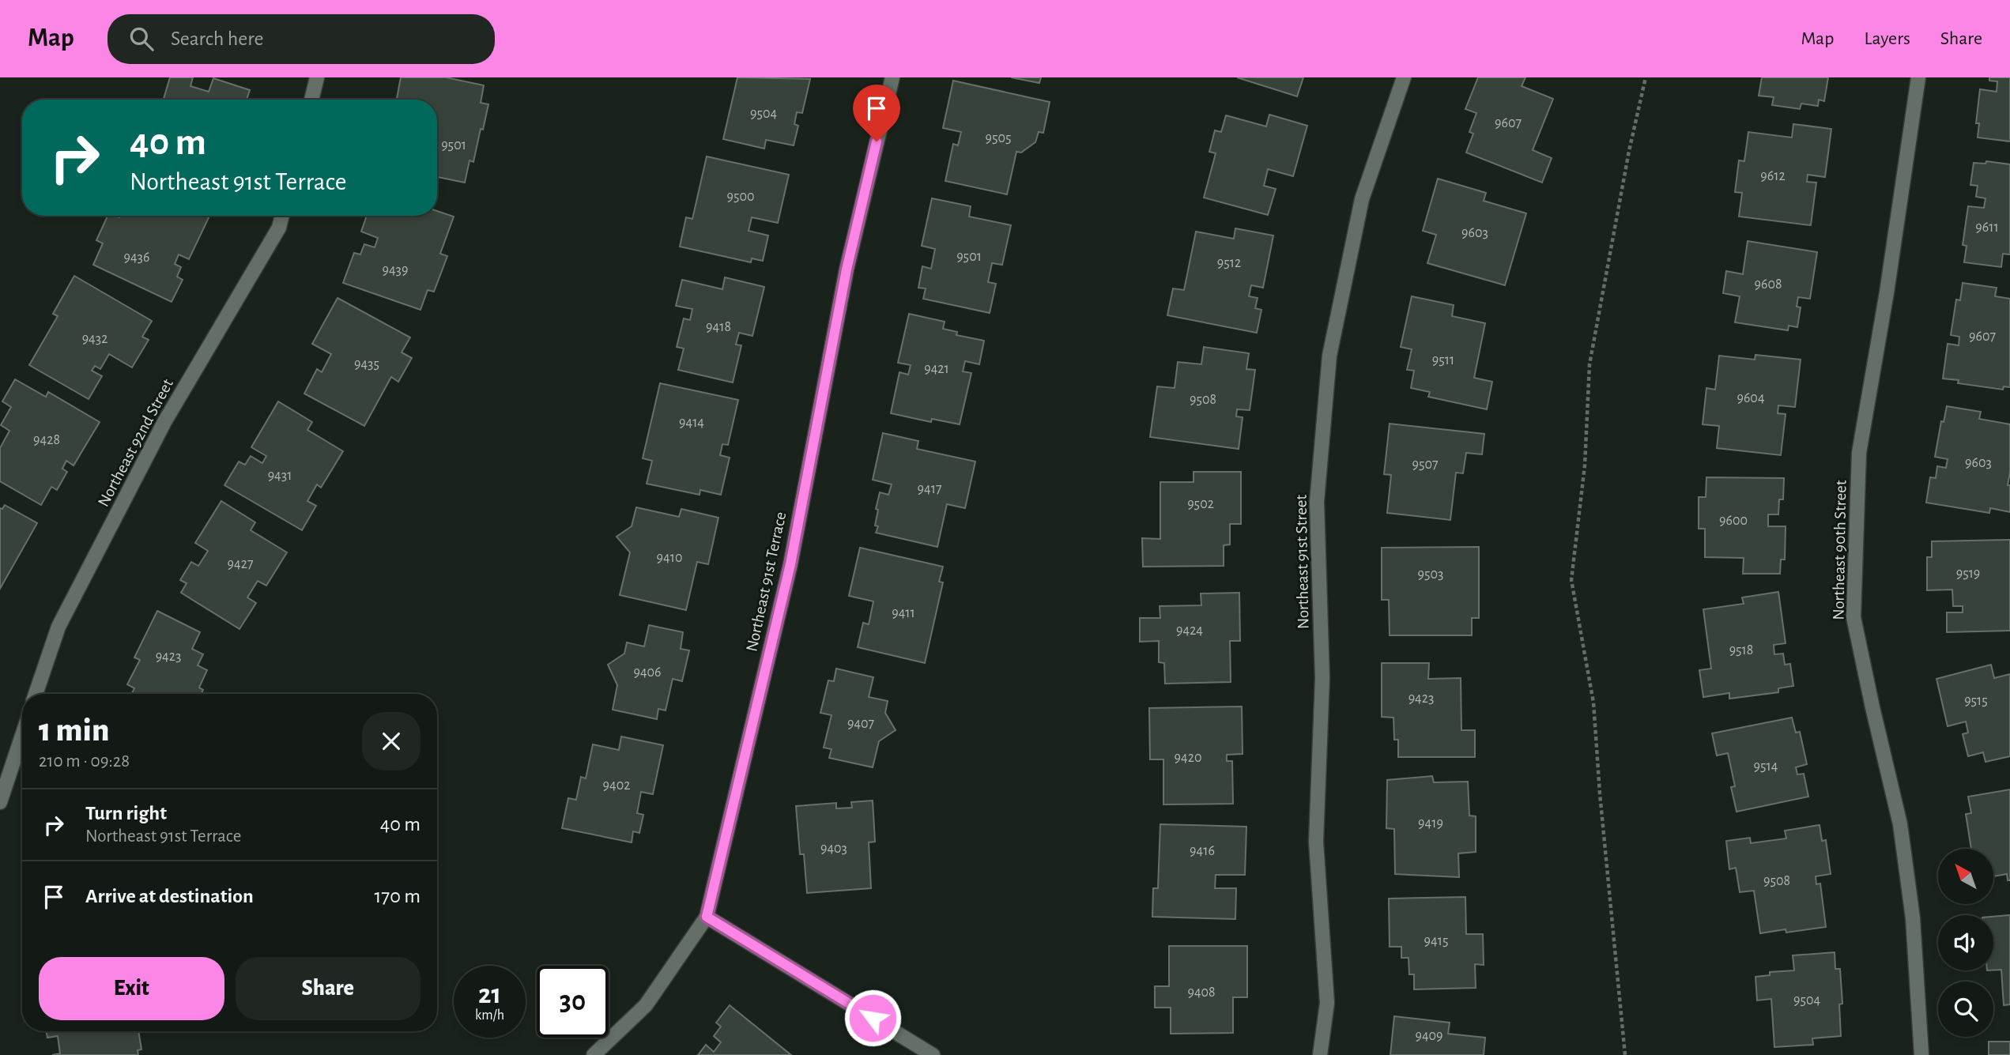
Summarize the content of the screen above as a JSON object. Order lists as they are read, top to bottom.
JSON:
{
  "streets": {
    "street": [
      "Northeast 92nd Street",
      "Northeast 90th Street",
      "Northeast 91st Street",
      "Northeast 91st Terrace"
    ]
  },
  "house_numbers": [
    "9504",
    "9607",
    "9505",
    "9501",
    "9612",
    "9500",
    "9611",
    "9603",
    "9501",
    "9436",
    "9512",
    "9439",
    "9608",
    "9418",
    "9607",
    "9432",
    "9511",
    "9435",
    "9421",
    "9604",
    "9508",
    "9414",
    "9428",
    "9603",
    "9507",
    "9431",
    "9417",
    "9502",
    "9600",
    "9410",
    "9427",
    "9519",
    "9503",
    "9411",
    "9424",
    "9518",
    "9423",
    "9406",
    "9423",
    "9515",
    "9407",
    "9420",
    "9514",
    "9402",
    "9419",
    "9403",
    "9416",
    "9508",
    "9415",
    "9408",
    "9504",
    "9409"
  ],
  "north": "top left",
  "page": {
    "header": "Map",
    "search": "Search here",
    "nav": ["Map", "Layers", "Share"],
    "turn": ["40 m", "Northeast 91st Terrace"],
    "heading": ["1 min", "210 m · 09:28"],
    "list": [
      {
        "name": "Turn right",
        "note": "Northeast 91st Terrace",
        "value": "40 m"
      },
      {
        "name": "Arrive at destination",
        "value": "170 m"
      }
    ],
    "buttons": ["Exit", "Share"],
    "speed": "21 km/h",
    "limit": "30"
  }
}
